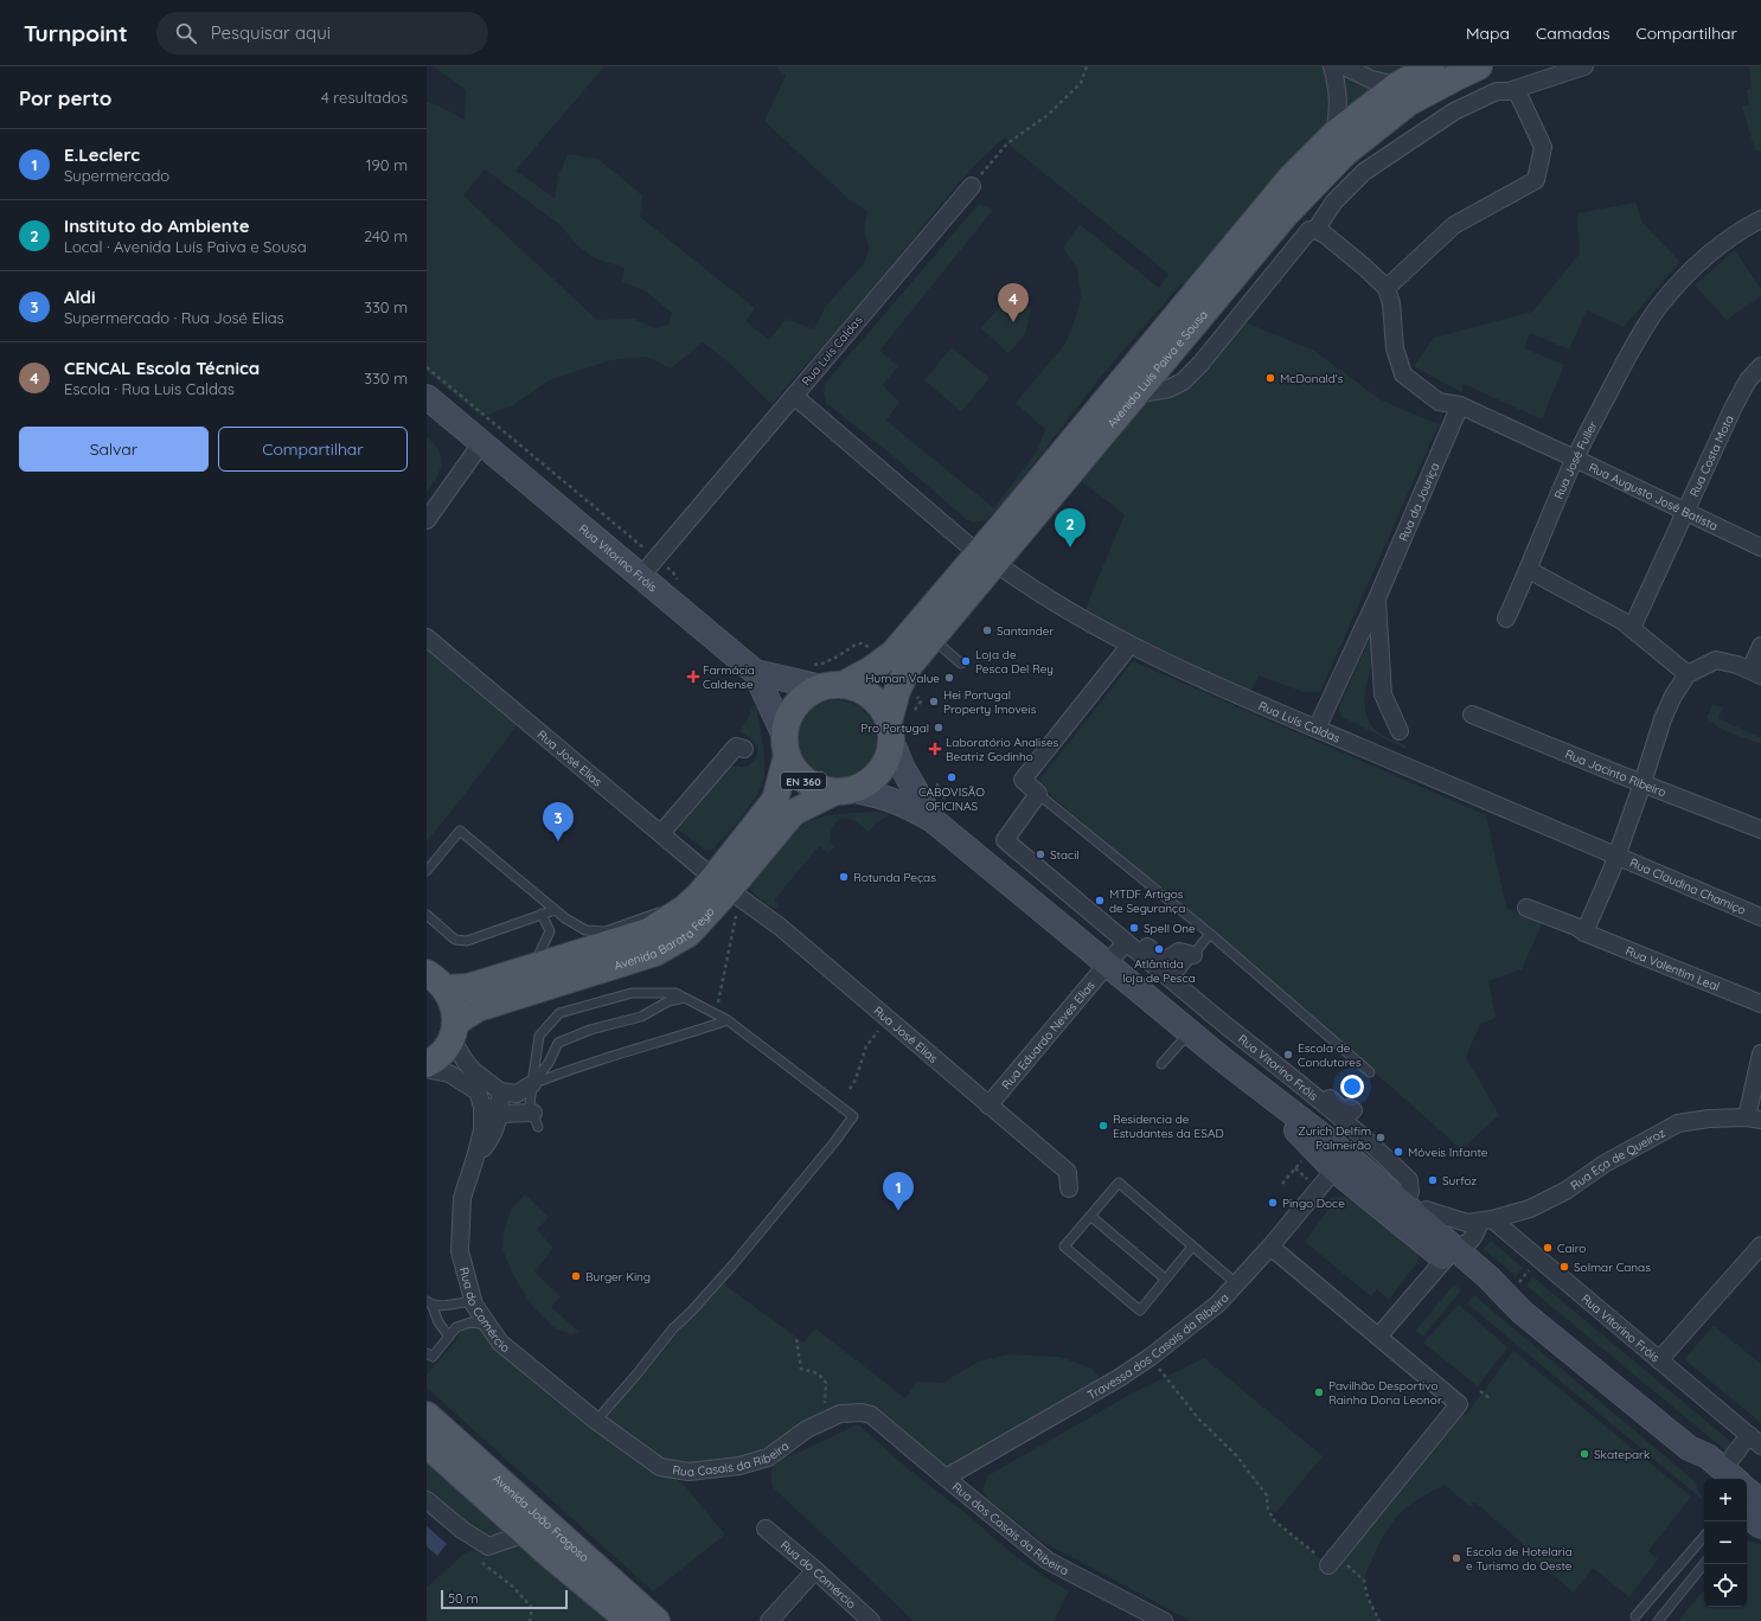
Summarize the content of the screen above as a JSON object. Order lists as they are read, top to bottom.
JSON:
{
  "streets": {
    "main road": [
      "Avenida Luís Paiva e Sousa",
      "Rua Vitorino Fróis",
      "EN 360",
      "Avenida Barata Feyo",
      "Avenida João Fragoso"
    ],
    "street": [
      "Rua Luis Caldas",
      "Rua Costa Mota",
      "Rua José Fuller",
      "Rua Augusto José Batista",
      "Rua da Jouriça",
      "Rua Luís Caldas",
      "Rua José Elias",
      "Rua Jacinto Ribeiro",
      "Rua Claudina Chamiço",
      "Rua Valentim Leal",
      "Rua Eduardo Neves Elias",
      "Rua Eça de Queiroz",
      "Rua do Comércio",
      "Travessa dos Casais da Ribeira",
      "Rua Casais da Ribeira",
      "Rua dos Casais da Ribeira"
    ]
  },
  "crossings": [
    ["Rua Luis Caldas", "Avenida Luís Paiva e Sousa"],
    ["Rua Luis Caldas", "Rua Luís Caldas"],
    ["Avenida Luís Paiva e Sousa", "Rua Vitorino Fróis"],
    ["Avenida Luís Paiva e Sousa", "Rua Luís Caldas"],
    ["Avenida Luís Paiva e Sousa", "EN 360"],
    ["Avenida Luís Paiva e Sousa", "Avenida Barata Feyo"],
    ["Rua Costa Mota", "Rua Augusto José Batista"],
    ["Rua José Fuller", "Rua Augusto José Batista"],
    ["Rua Augusto José Batista", "Rua da Jouriça"],
    ["Rua da Jouriça", "Rua Luís Caldas"],
    ["Rua Vitorino Fróis", "EN 360"],
    ["Rua Vitorino Fróis", "Avenida Barata Feyo"],
    ["Rua Vitorino Fróis", "Rua Eça de Queiroz"],
    ["Rua Luís Caldas", "Rua Claudina Chamiço"],
    ["Rua José Elias", "Avenida Barata Feyo"],
    ["Rua José Elias", "Rua Eduardo Neves Elias"],
    ["EN 360", "Avenida Barata Feyo"],
    ["EN 360", "Rua Eduardo Neves Elias"],
    ["EN 360", "Travessa dos Casais da Ribeira"],
    ["Rua do Comércio", "Rua Casais da Ribeira"],
    ["Travessa dos Casais da Ribeira", "Rua dos Casais da Ribeira"],
    ["Rua Casais da Ribeira", "Rua dos Casais da Ribeira"]
  ],
  "places": {
    "other": [
      "McDonald's",
      "Santander",
      "Loja de Pesca Del Rey",
      "Human Value",
      "Hei Portugal Property Imoveis",
      "Pro Portugal",
      "CABOVISÃO OFICINAS",
      "Stacil",
      "Rotunda Peças",
      "MTDF Artigos de Segurança",
      "Spell One",
      "Atlântida loja de Pesca",
      "Escola de Condutores",
      "Residencia de Estudantes da ESAD",
      "Zurich Delfim Palmeirão",
      "Móveis Infante",
      "Surfoz",
      "Pingo Doce",
      "Cairo",
      "Solmar Canas",
      "Burger King",
      "Pavilhão Desportivo Rainha Dona Leonor",
      "Skatepark",
      "Escola de Hotelaria e Turismo do Oeste"
    ],
    "health": ["Farmácia Caldense", "Laboratório Analises Beatriz Godinho"]
  },
  "scale_bar": "50 m",
  "page": {
    "header": "Turnpoint",
    "search": "Pesquisar aqui",
    "nav": ["Mapa", "Camadas", "Compartilhar"],
    "heading": ["Por perto", "4 resultados"],
    "list": [
      {
        "mark": "1",
        "name": "E.Leclerc",
        "note": "Supermercado",
        "value": "190 m"
      },
      {
        "mark": "2",
        "name": "Instituto do Ambiente",
        "note": "Local · Avenida Luís Paiva e Sousa",
        "value": "240 m"
      },
      {
        "mark": "3",
        "name": "Aldi",
        "note": "Supermercado · Rua José Elias",
        "value": "330 m"
      },
      {
        "mark": "4",
        "name": "CENCAL Escola Técnica",
        "note": "Escola · Rua Luis Caldas",
        "value": "330 m"
      }
    ],
    "pins": [
      "4",
      "2",
      "3",
      "1"
    ],
    "buttons": ["Salvar", "Compartilhar"],
    "map_buttons": ["+", "−"],
    "scale": "50 m"
  }
}
